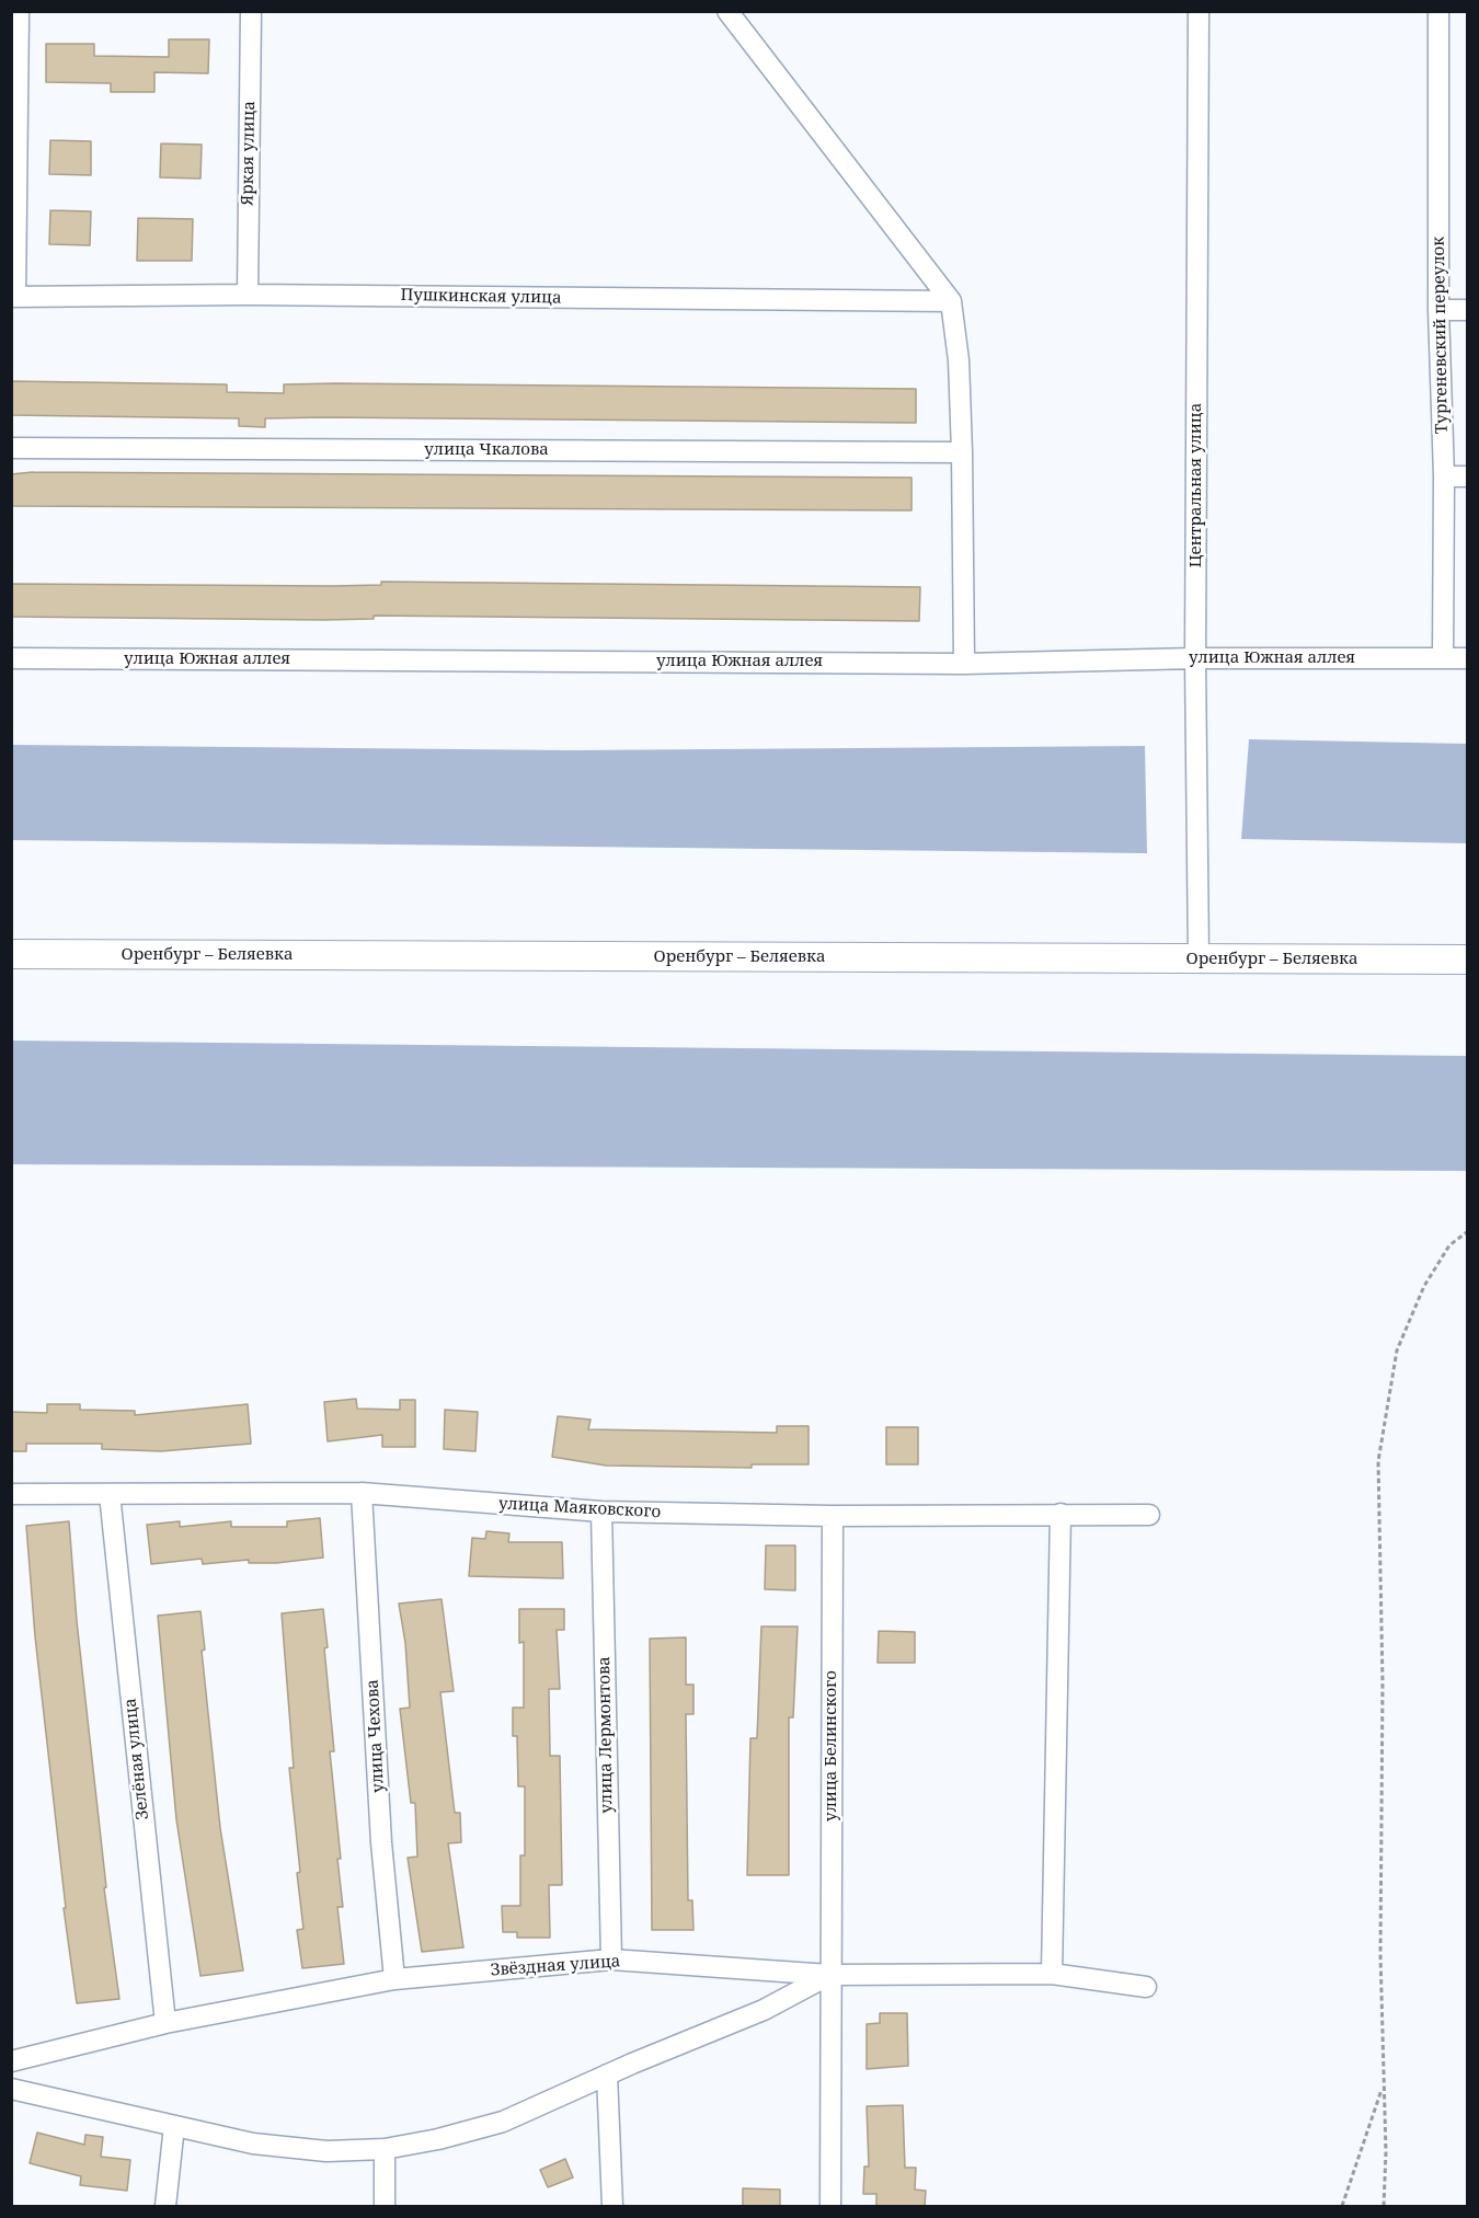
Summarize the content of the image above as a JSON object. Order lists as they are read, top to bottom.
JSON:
{
  "streets": {
    "main road": ["Оренбург – Беляевка"],
    "street": [
      "Яркая улица",
      "Пушкинская улица",
      "Тургеневский переулок",
      "улица Чкалова",
      "Центральная улица",
      "улица Южная аллея",
      "улица Маяковского",
      "улица Лермонтова",
      "улица Чехова",
      "улица Белинского",
      "Зелёная улица",
      "Звёздная улица"
    ]
  },
  "crossings": [
    ["Яркая улица", "Пушкинская улица"],
    ["Тургеневский переулок", "улица Южная аллея"],
    ["Центральная улица", "улица Южная аллея"],
    ["Центральная улица", "Оренбург – Беляевка"],
    ["улица Маяковского", "улица Лермонтова"],
    ["улица Маяковского", "улица Чехова"],
    ["улица Маяковского", "улица Белинского"],
    ["улица Маяковского", "Зелёная улица"],
    ["улица Лермонтова", "Звёздная улица"],
    ["улица Чехова", "Звёздная улица"],
    ["улица Белинского", "Звёздная улица"],
    ["Зелёная улица", "Звёздная улица"]
  ]
}
